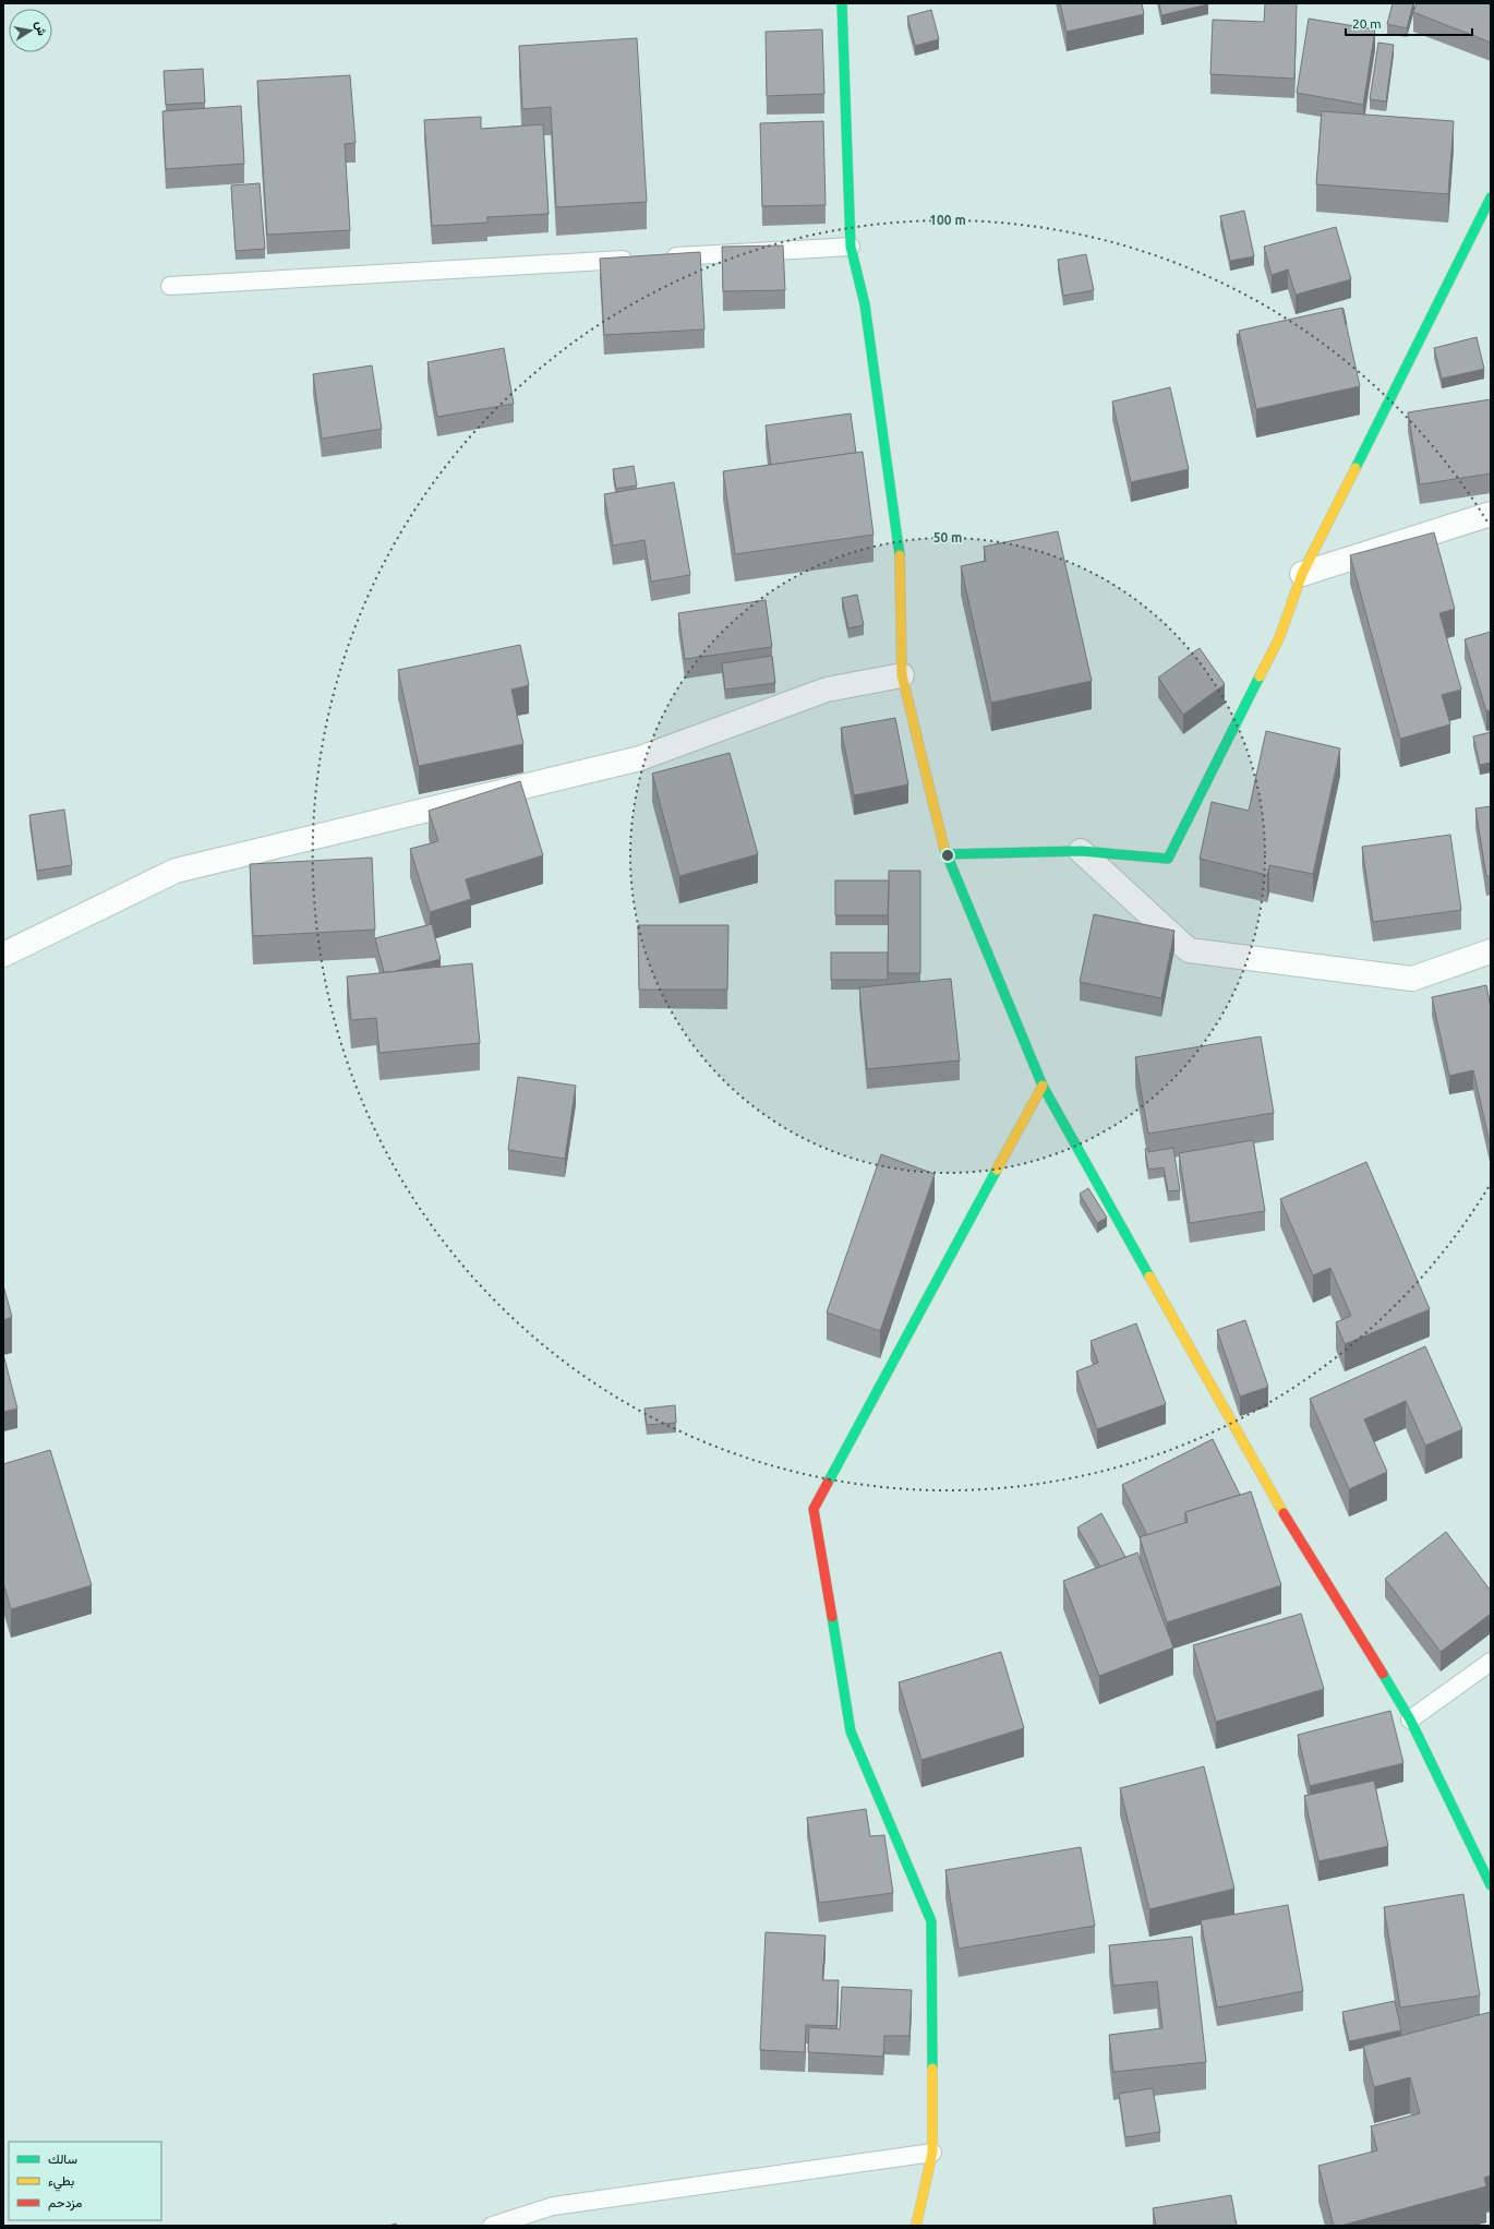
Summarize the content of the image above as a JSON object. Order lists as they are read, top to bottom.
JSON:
{
  "legend": ["سالك", "بطيء", "مزدحم"],
  "scale_bar": "20 m",
  "north": "right",
  "rings": ["100 m", "50 m"]
}
